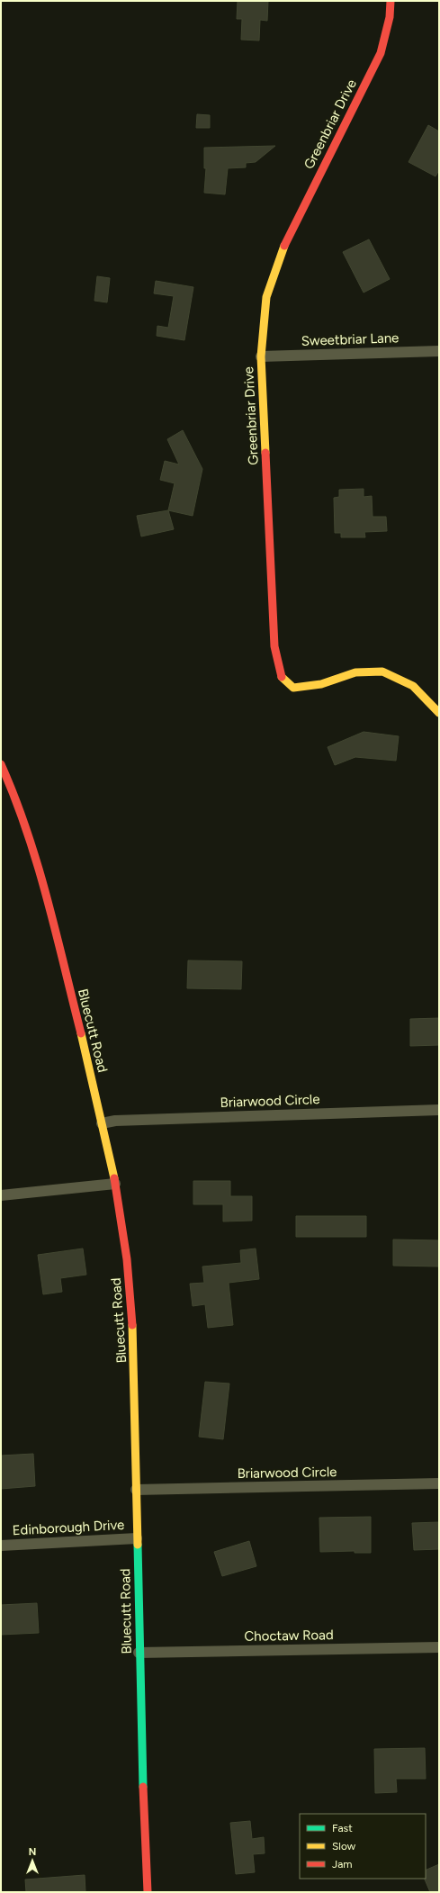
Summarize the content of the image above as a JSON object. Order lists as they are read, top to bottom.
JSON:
{
  "streets": {
    "street": [
      "Greenbriar Drive",
      "Sweetbriar Lane",
      "Bluecutt Road",
      "Briarwood Circle",
      "Edinborough Drive",
      "Choctaw Road"
    ]
  },
  "crossings": [
    ["Greenbriar Drive", "Sweetbriar Lane"],
    ["Bluecutt Road", "Briarwood Circle"],
    ["Bluecutt Road", "Edinborough Drive"],
    ["Bluecutt Road", "Choctaw Road"]
  ],
  "legend": ["Fast", "Slow", "Jam"],
  "north": "top"
}
